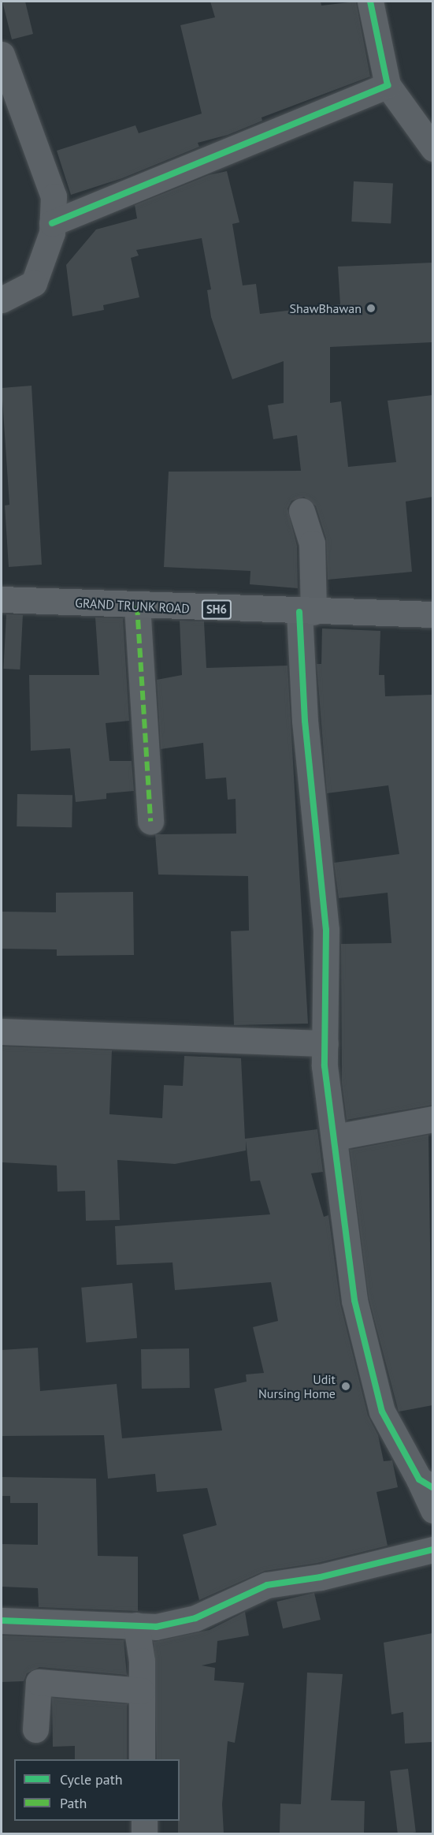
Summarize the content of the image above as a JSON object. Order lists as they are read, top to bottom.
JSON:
{
  "streets": {
    "main road": ["GRAND TRUNK ROAD", "SH6"]
  },
  "places": ["ShawBhawan", "Udit Nursing Home"],
  "legend": ["Cycle path", "Path"]
}
